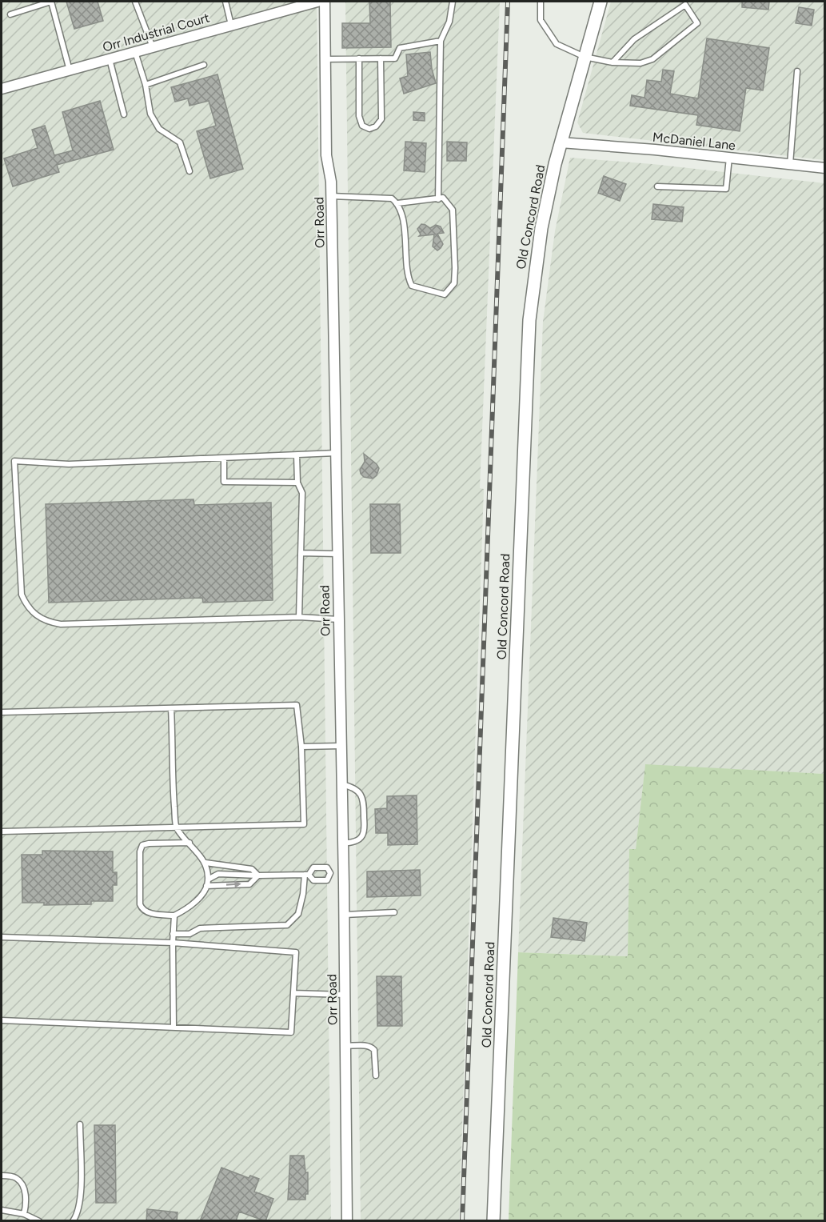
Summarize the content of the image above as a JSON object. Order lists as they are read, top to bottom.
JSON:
{
  "streets": {
    "street": [
      "Orr Industrial Court",
      "McDaniel Lane",
      "Old Concord Road",
      "Orr Road"
    ]
  },
  "crossings": [
    ["McDaniel Lane", "Old Concord Road"]
  ]
}
